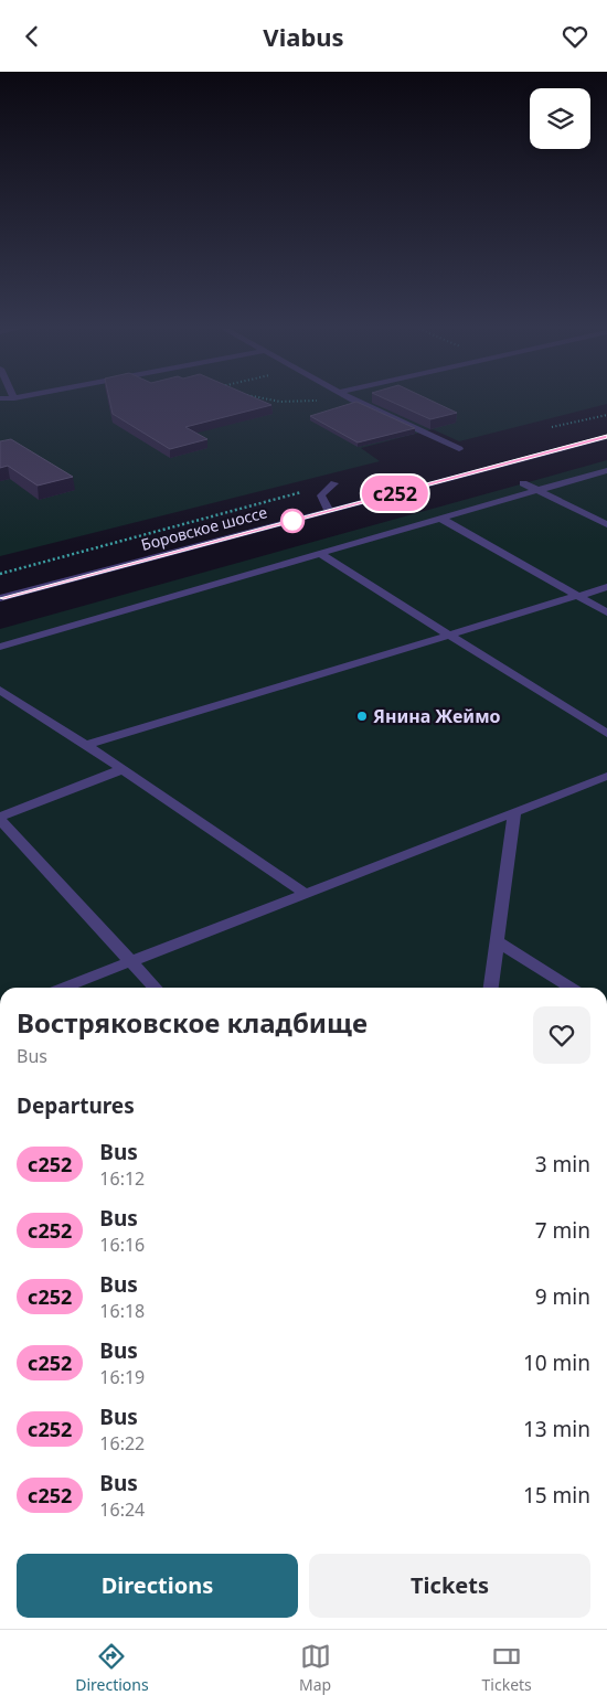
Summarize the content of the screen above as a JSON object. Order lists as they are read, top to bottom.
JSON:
{
  "streets": {
    "street": ["Боровское шоссе"]
  },
  "places": ["Янина Жеймо"],
  "lines": ["bus line с252"],
  "page": {
    "header": "Viabus",
    "on_map": "с252",
    "heading": [
      ["Востряковское кладбище", "Bus"],
      "Departures"
    ],
    "list": [
      {
        "mark": "с252",
        "name": "Bus",
        "note": "16:12",
        "value": "3 min"
      },
      {
        "mark": "с252",
        "name": "Bus",
        "note": "16:16",
        "value": "7 min"
      },
      {
        "mark": "с252",
        "name": "Bus",
        "note": "16:18",
        "value": "9 min"
      },
      {
        "mark": "с252",
        "name": "Bus",
        "note": "16:19",
        "value": "10 min"
      },
      {
        "mark": "с252",
        "name": "Bus",
        "note": "16:22",
        "value": "13 min"
      },
      {
        "mark": "с252",
        "name": "Bus",
        "note": "16:24",
        "value": "15 min"
      }
    ],
    "buttons": ["Directions", "Tickets"],
    "tabs": ["Directions", "Map", "Tickets"]
  }
}
